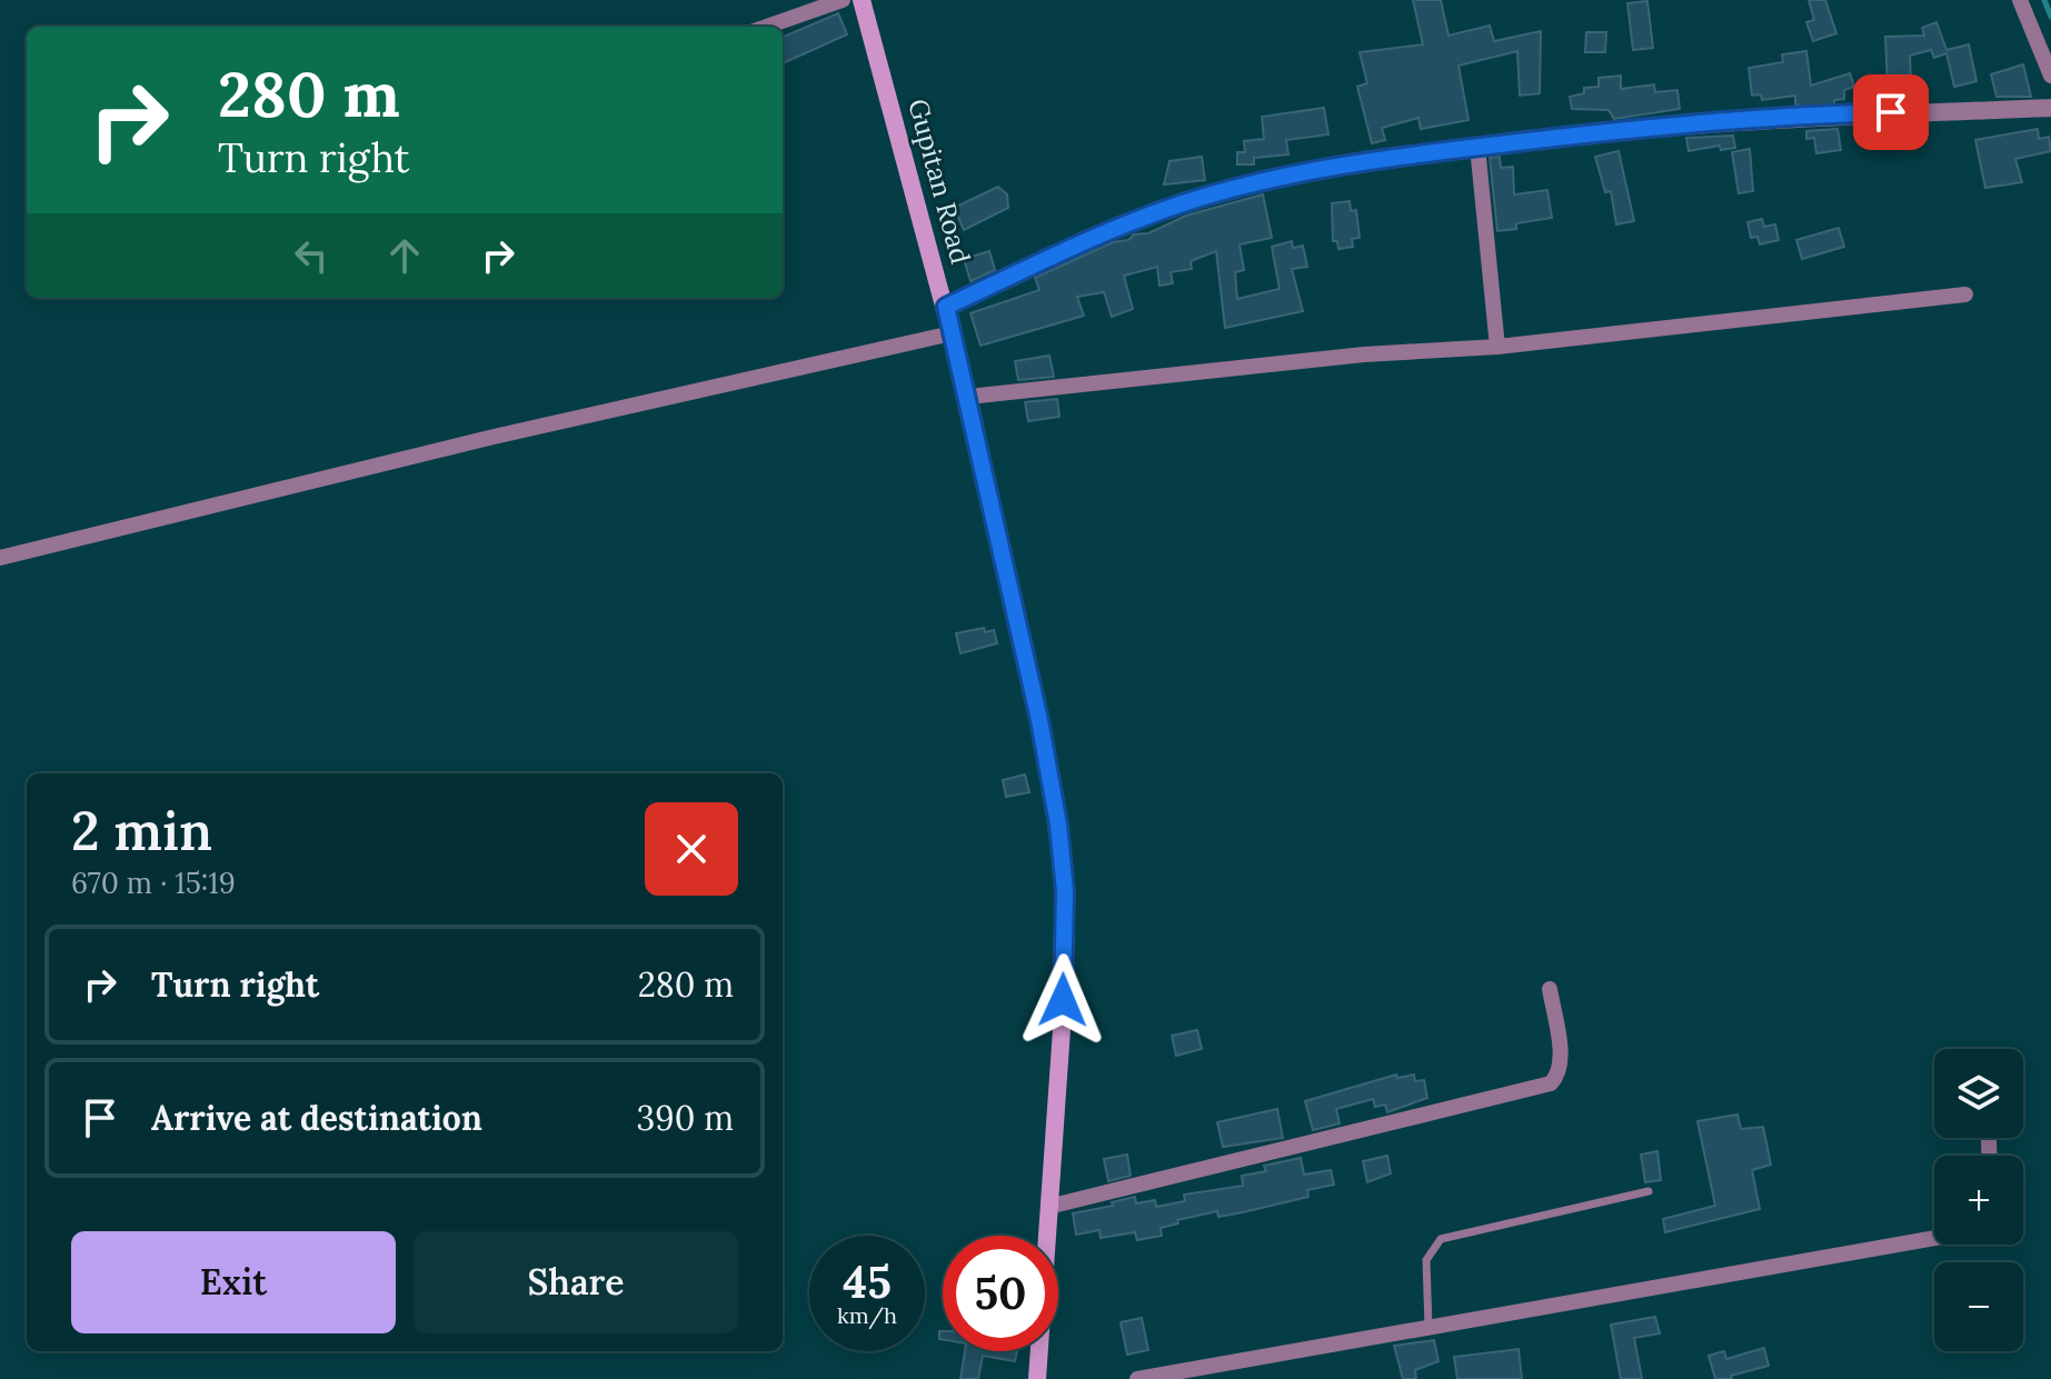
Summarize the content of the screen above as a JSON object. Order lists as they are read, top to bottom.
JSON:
{
  "streets": {
    "main road": ["Gupitan Road"]
  },
  "page": {
    "turn": ["280 m", "Turn right"],
    "heading": ["2 min", "670 m · 15:19"],
    "list": [
      {
        "name": "Turn right",
        "value": "280 m"
      },
      {
        "name": "Arrive at destination",
        "value": "390 m"
      }
    ],
    "map_buttons": ["+", "−"],
    "buttons": ["Exit", "Share"],
    "speed": "45 km/h",
    "limit": "50"
  }
}
